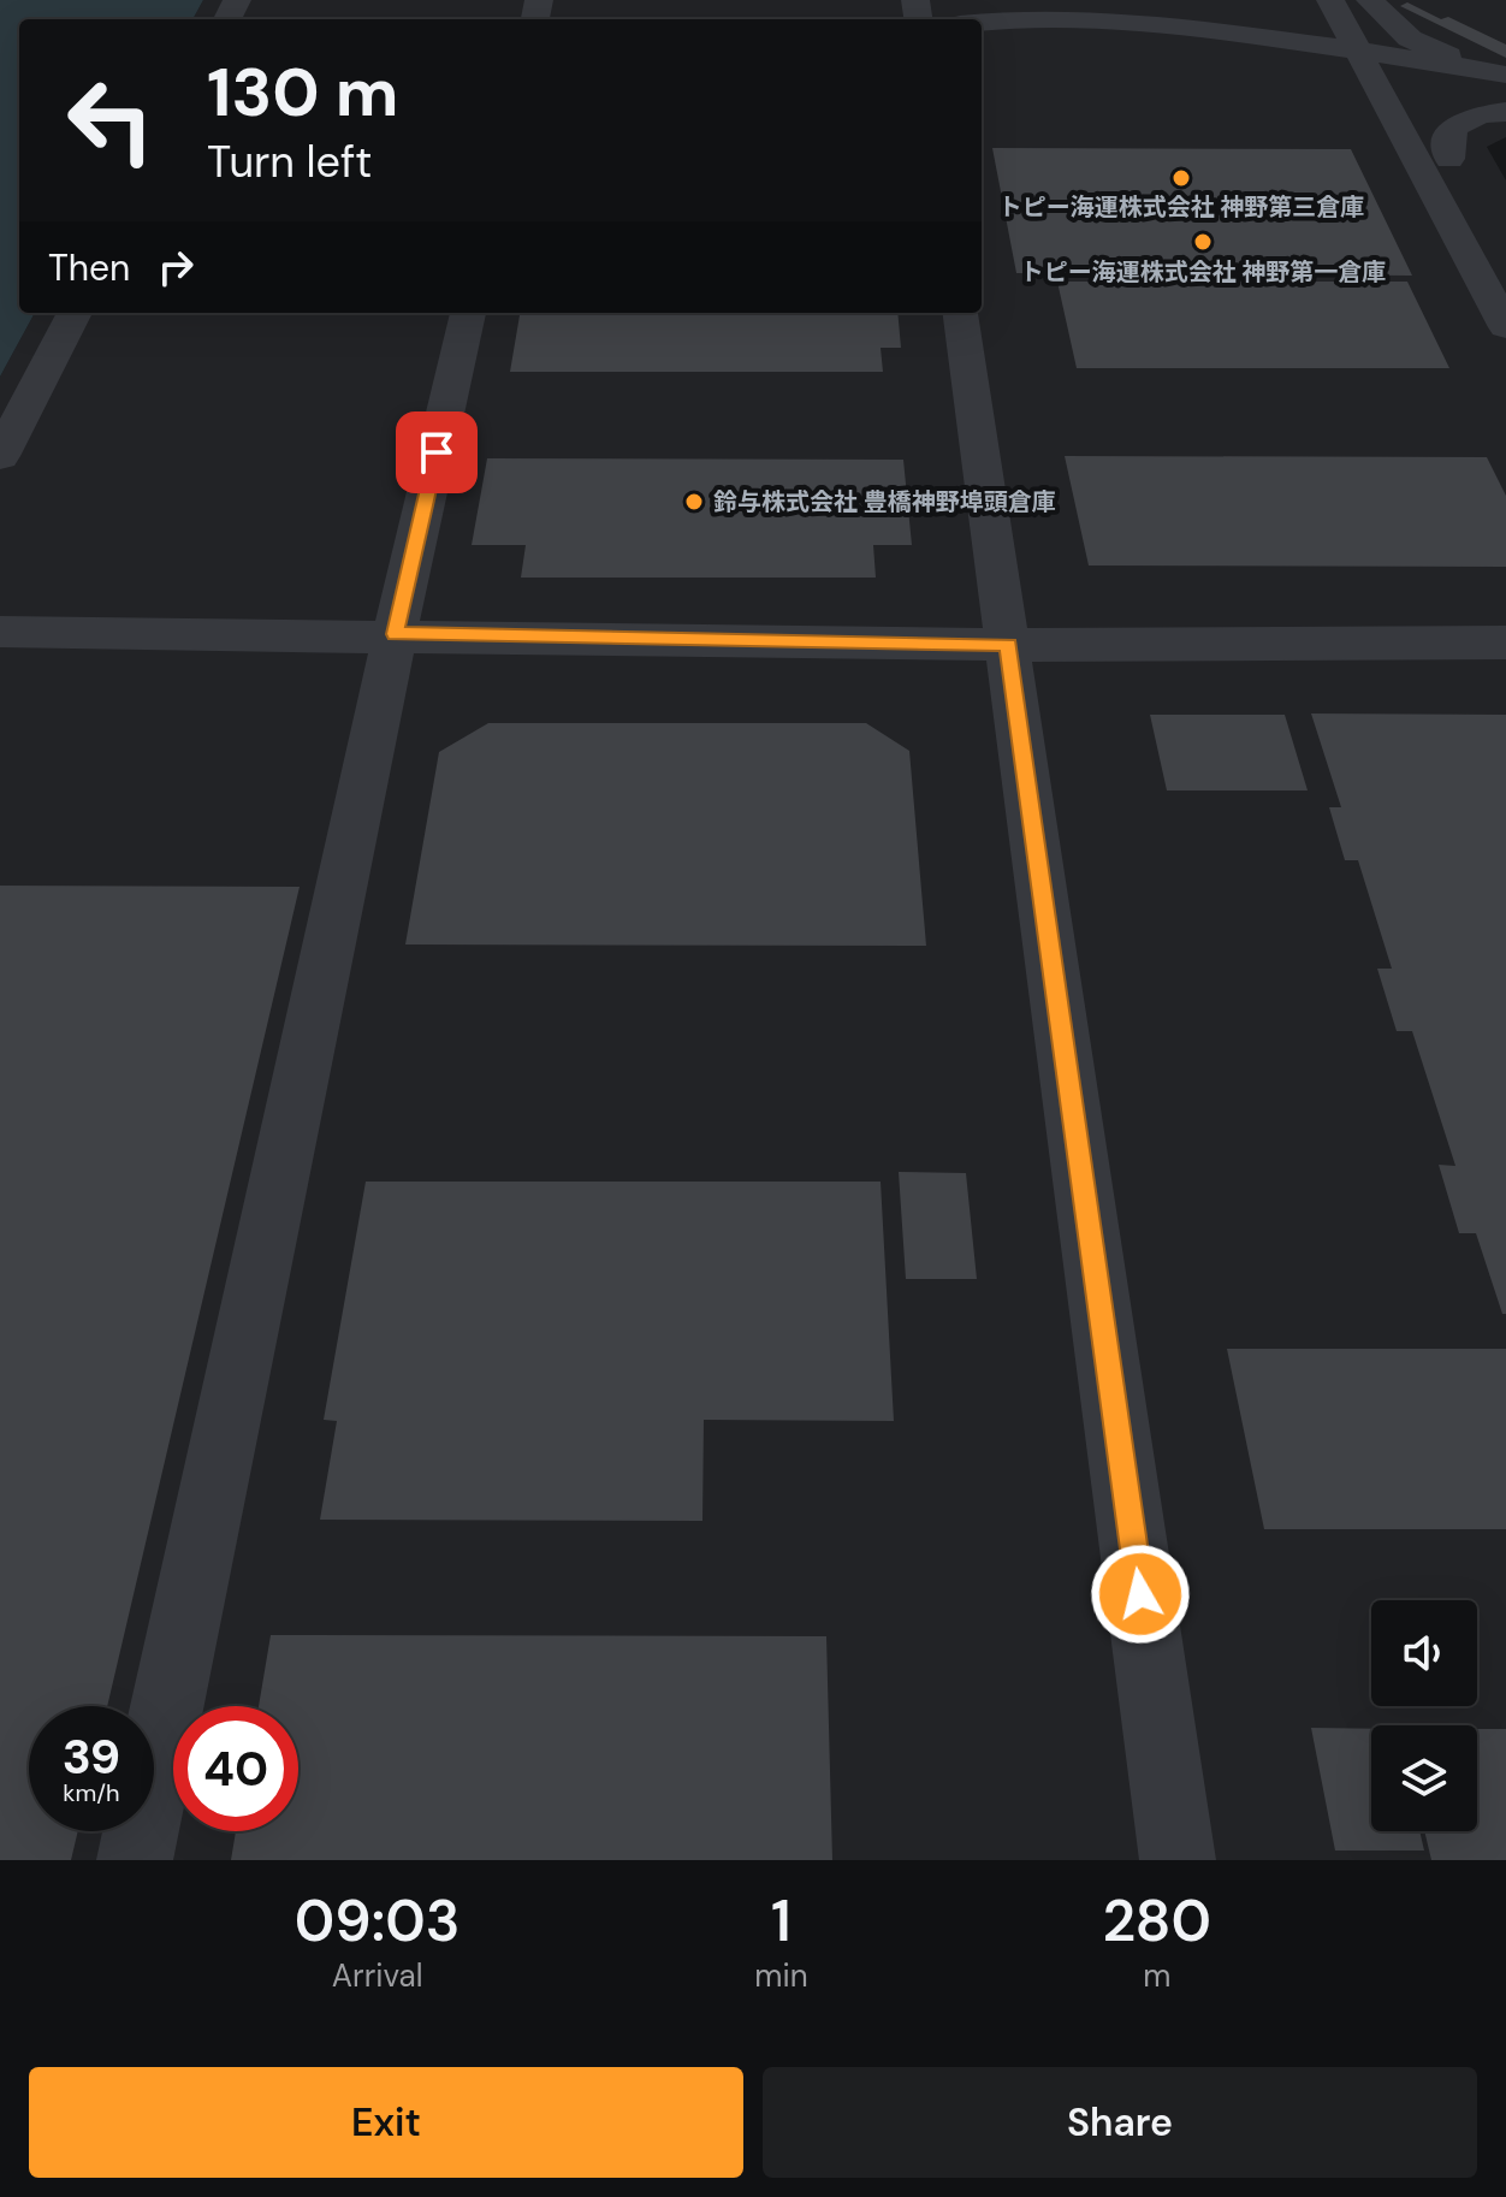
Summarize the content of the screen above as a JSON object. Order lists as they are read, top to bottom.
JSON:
{
  "places": ["トピー海運株式会社 神野第三倉庫", "トピー海運株式会社 神野第一倉庫", "鈴与株式会社 豊橋神野埠頭倉庫"],
  "page": {
    "turn": ["130 m", "Turn left"],
    "then": "Then",
    "speed": "39 km/h",
    "limit": "40",
    "eta": [
      "09:03",
      "Arrival",
      "1",
      "min",
      "280",
      "m"
    ],
    "buttons": ["Exit", "Share"]
  }
}
